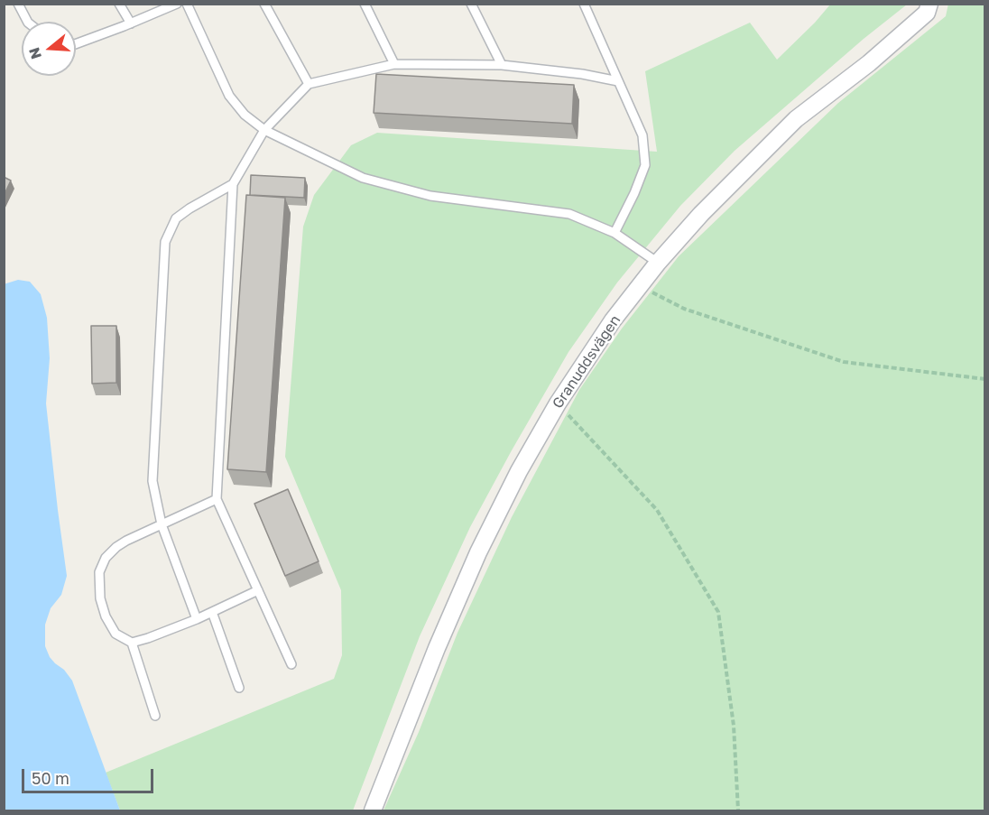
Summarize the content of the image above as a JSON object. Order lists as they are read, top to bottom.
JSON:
{
  "streets": {
    "street": ["Granuddsvägen"]
  },
  "scale_bar": "50 m",
  "north": "left"
}
